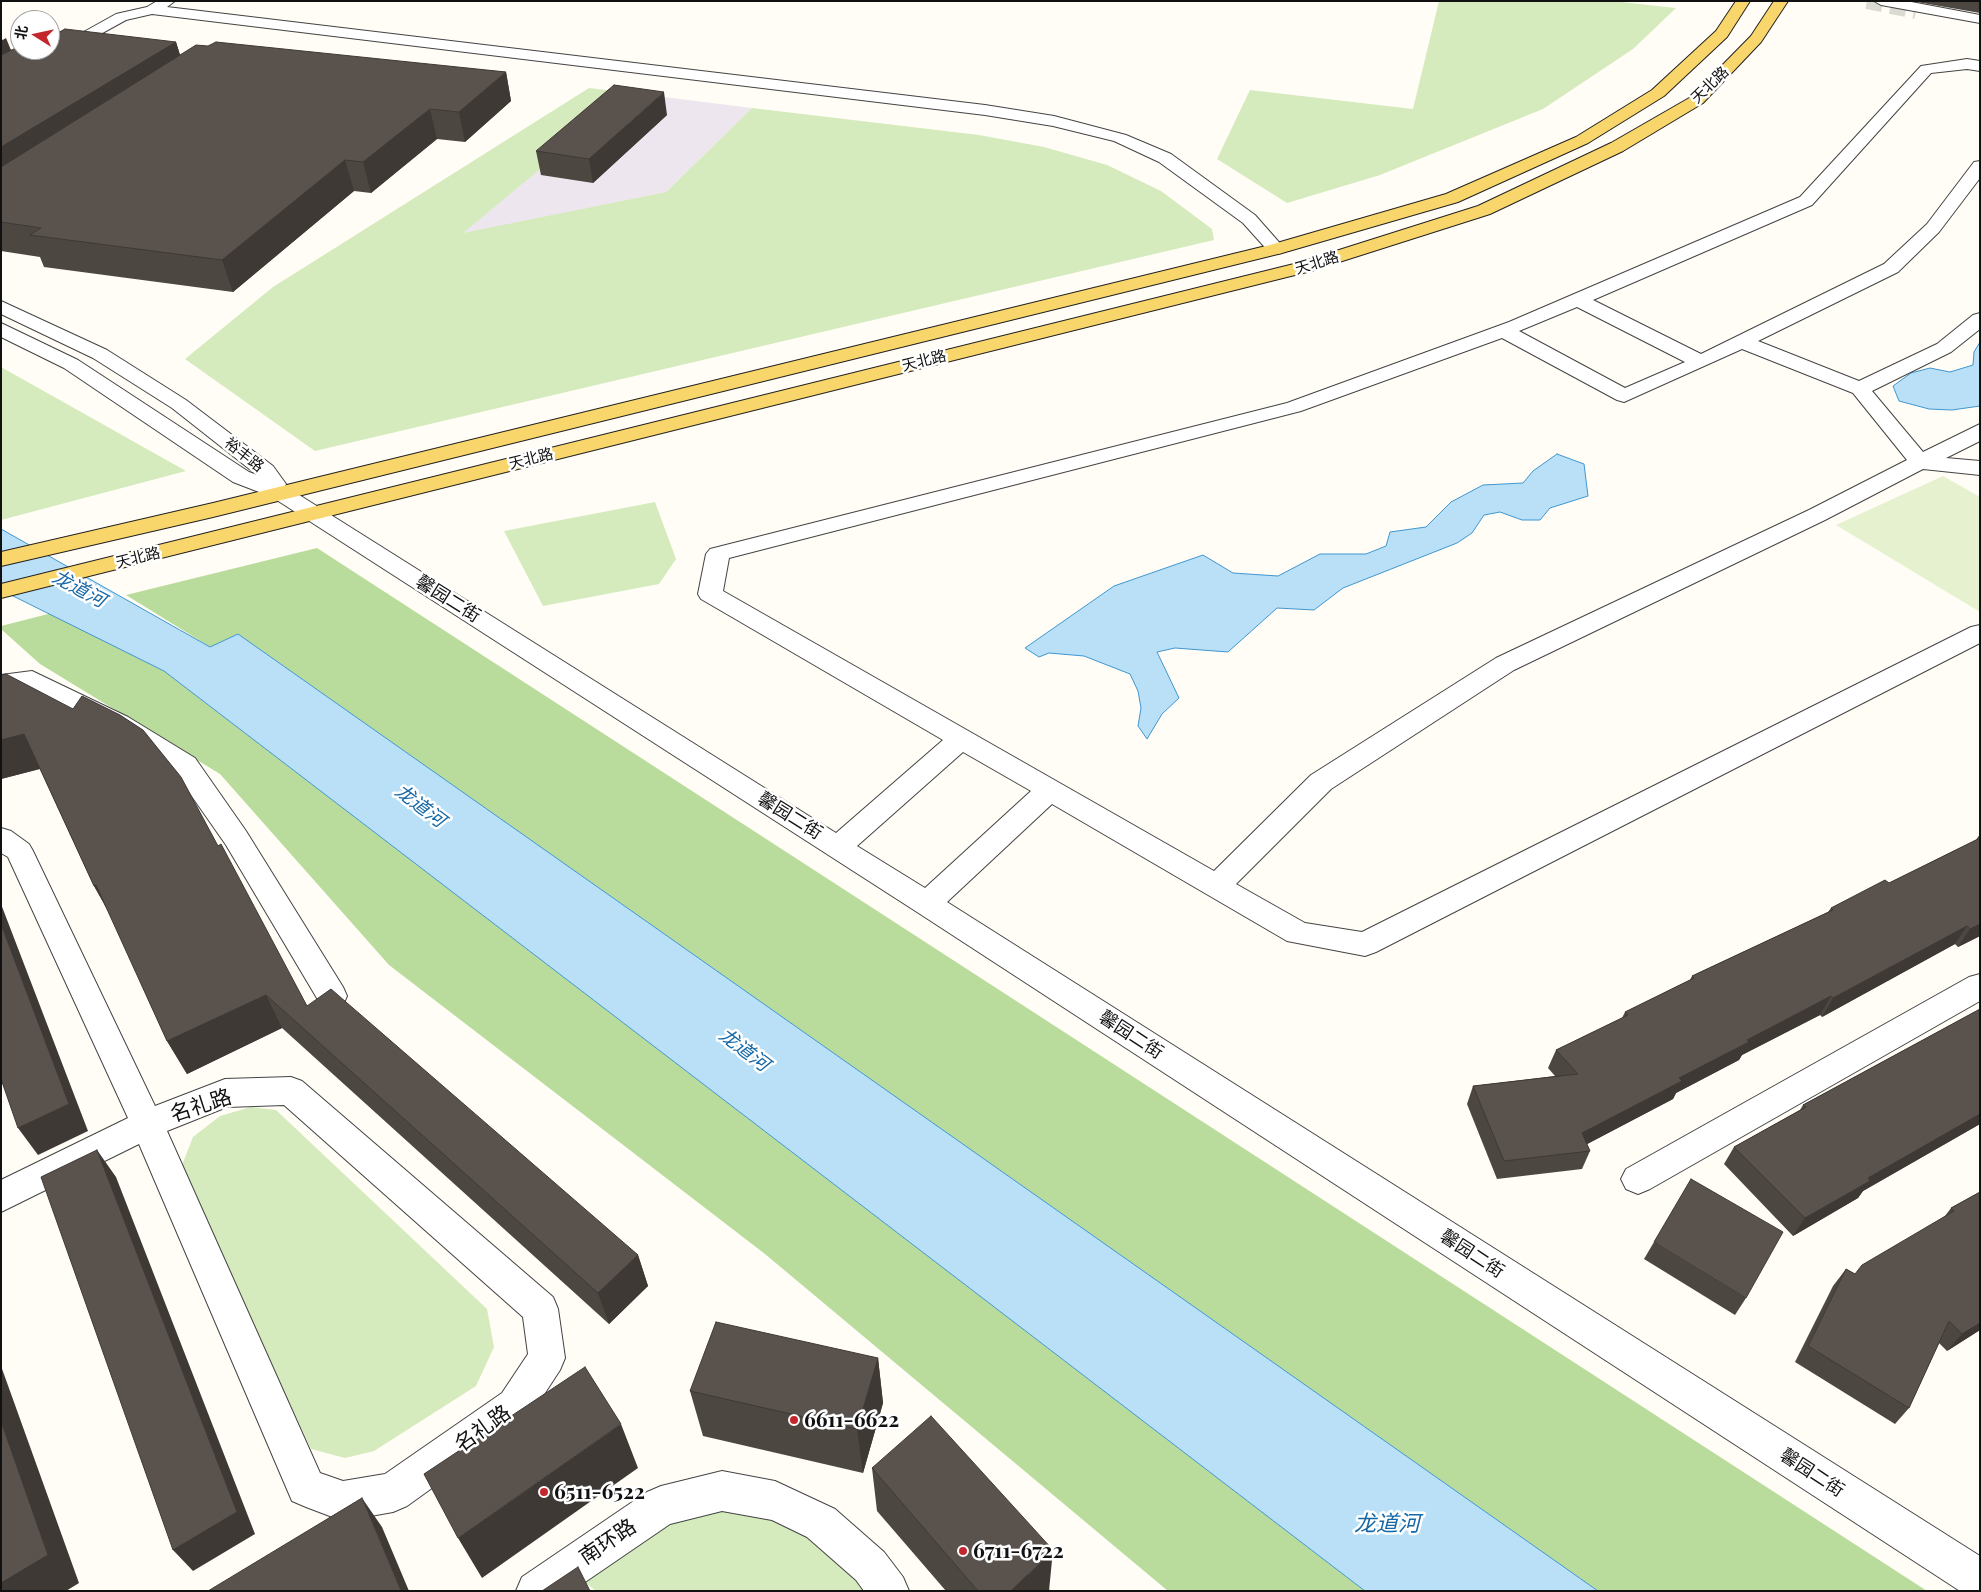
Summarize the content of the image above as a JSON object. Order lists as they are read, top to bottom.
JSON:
{
  "streets": {
    "main road": ["天北路"],
    "street": [
      "裕丰路",
      "馨园二街",
      "名礼路",
      "南环路"
    ]
  },
  "crossings": [
    ["天北路", "裕丰路"],
    ["天北路", "馨园二街"],
    ["裕丰路", "馨园二街"]
  ],
  "water": ["龙道河"],
  "places": ["6611-6622", "6511-6522", "6711-6722"],
  "north": "left"
}
